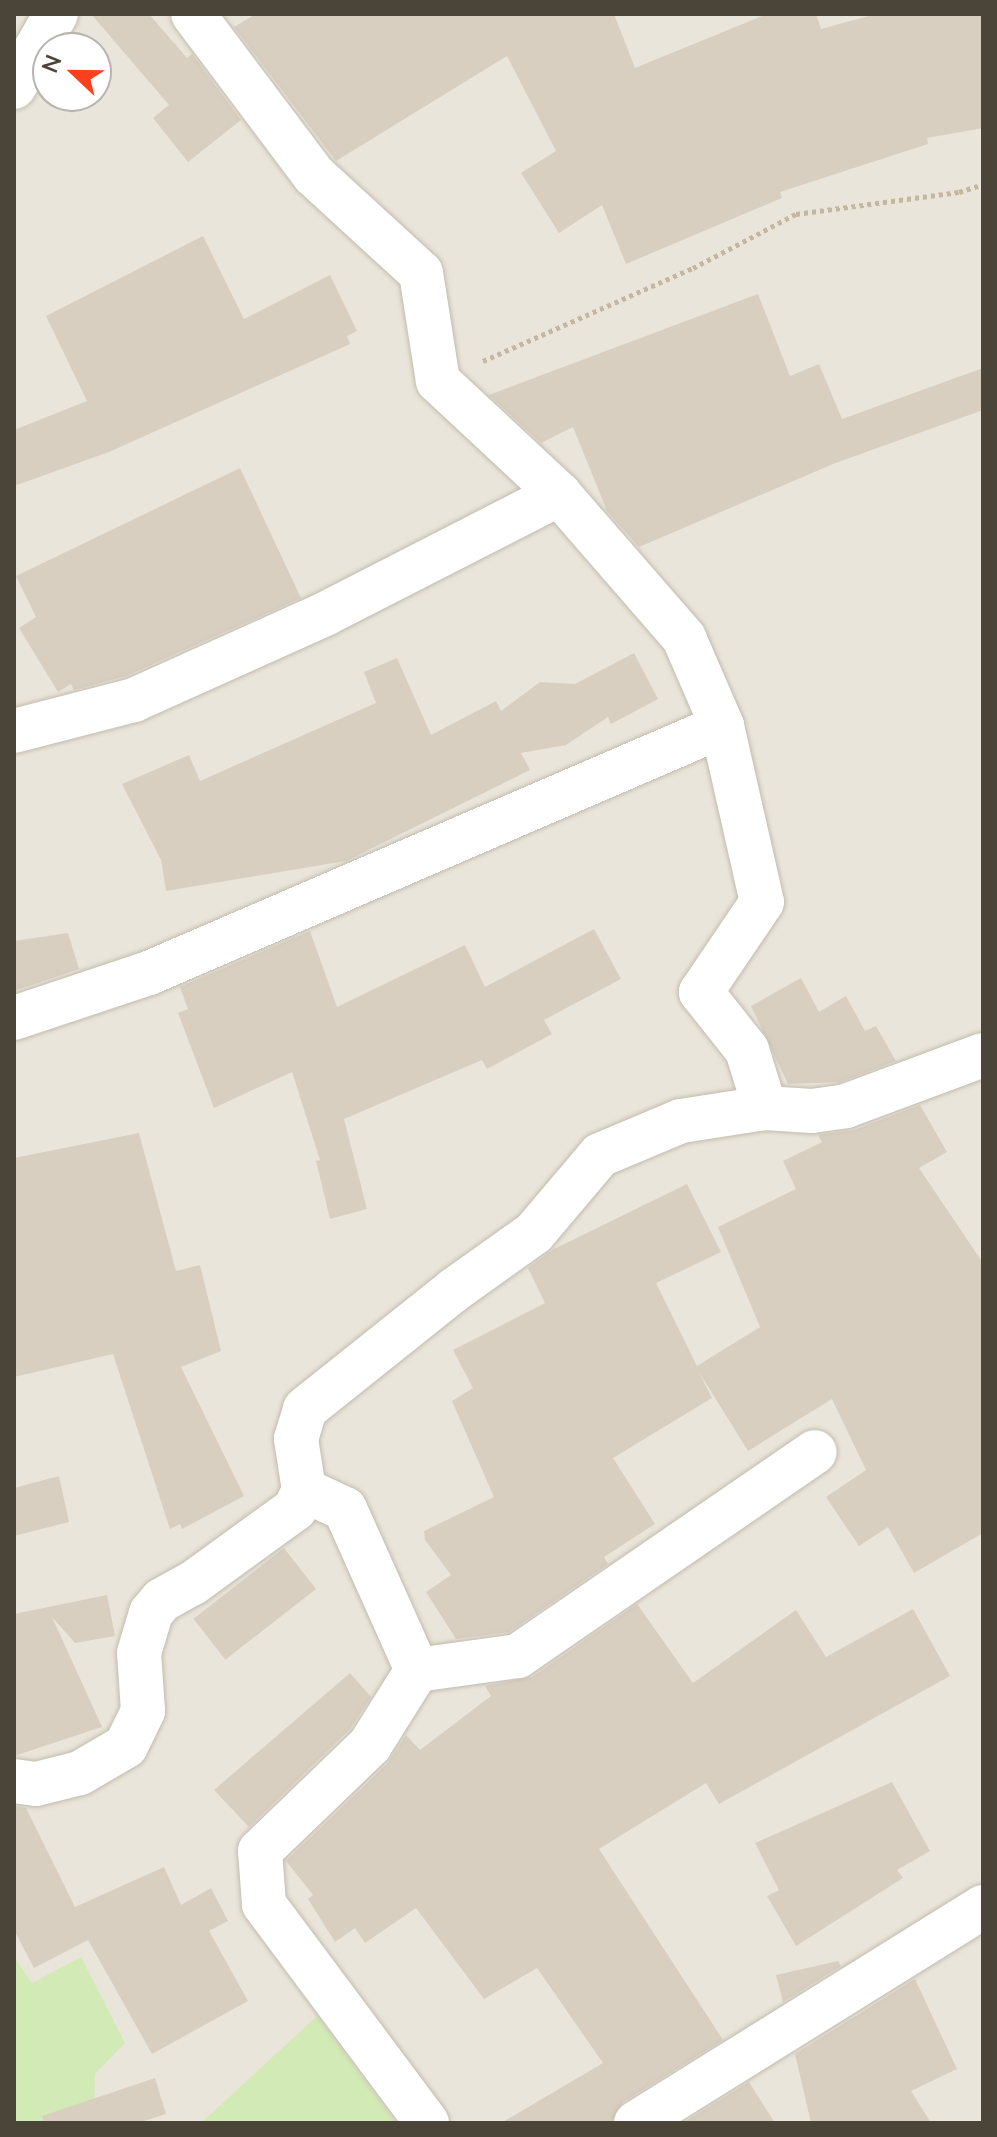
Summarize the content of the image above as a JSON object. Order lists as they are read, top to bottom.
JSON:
{
  "north": "left"
}
